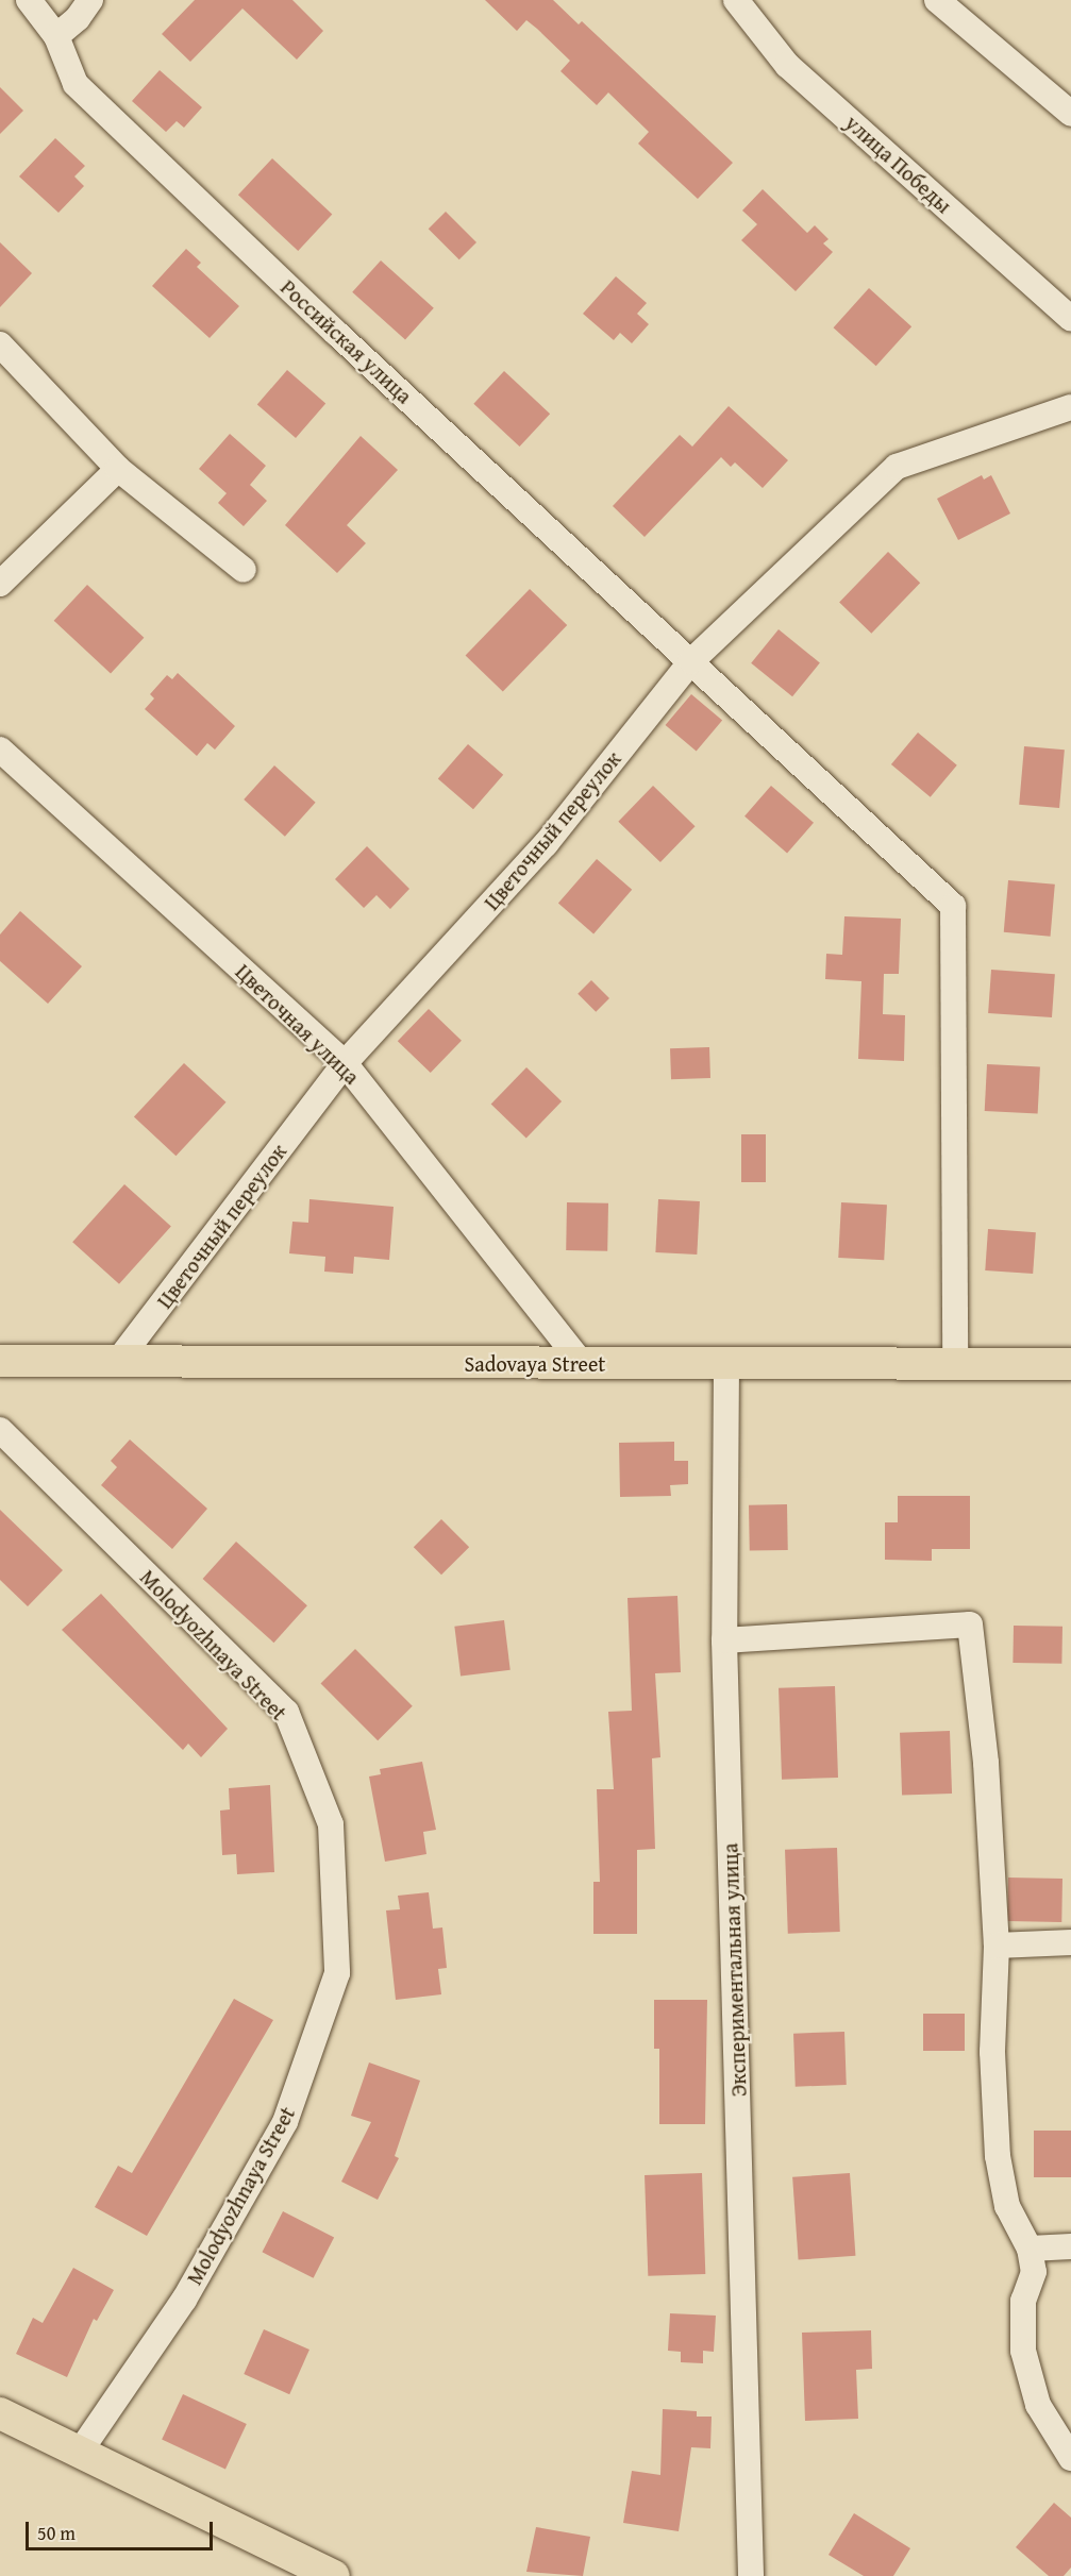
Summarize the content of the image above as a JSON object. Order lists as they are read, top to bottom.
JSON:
{
  "streets": {
    "main road": ["Sadovaya Street"],
    "street": [
      "улица Победы",
      "Российская улица",
      "Цветочный переулок",
      "Цветочная улица",
      "Molodyozhnaya Street",
      "Экспериментальная улица"
    ]
  },
  "crossings": [
    ["Российская улица", "Цветочный переулок"],
    ["Российская улица", "Sadovaya Street"],
    ["Цветочный переулок", "Цветочная улица"],
    ["Цветочный переулок", "Sadovaya Street"],
    ["Цветочная улица", "Sadovaya Street"],
    ["Sadovaya Street", "Экспериментальная улица"]
  ],
  "scale_bar": "50 m"
}
